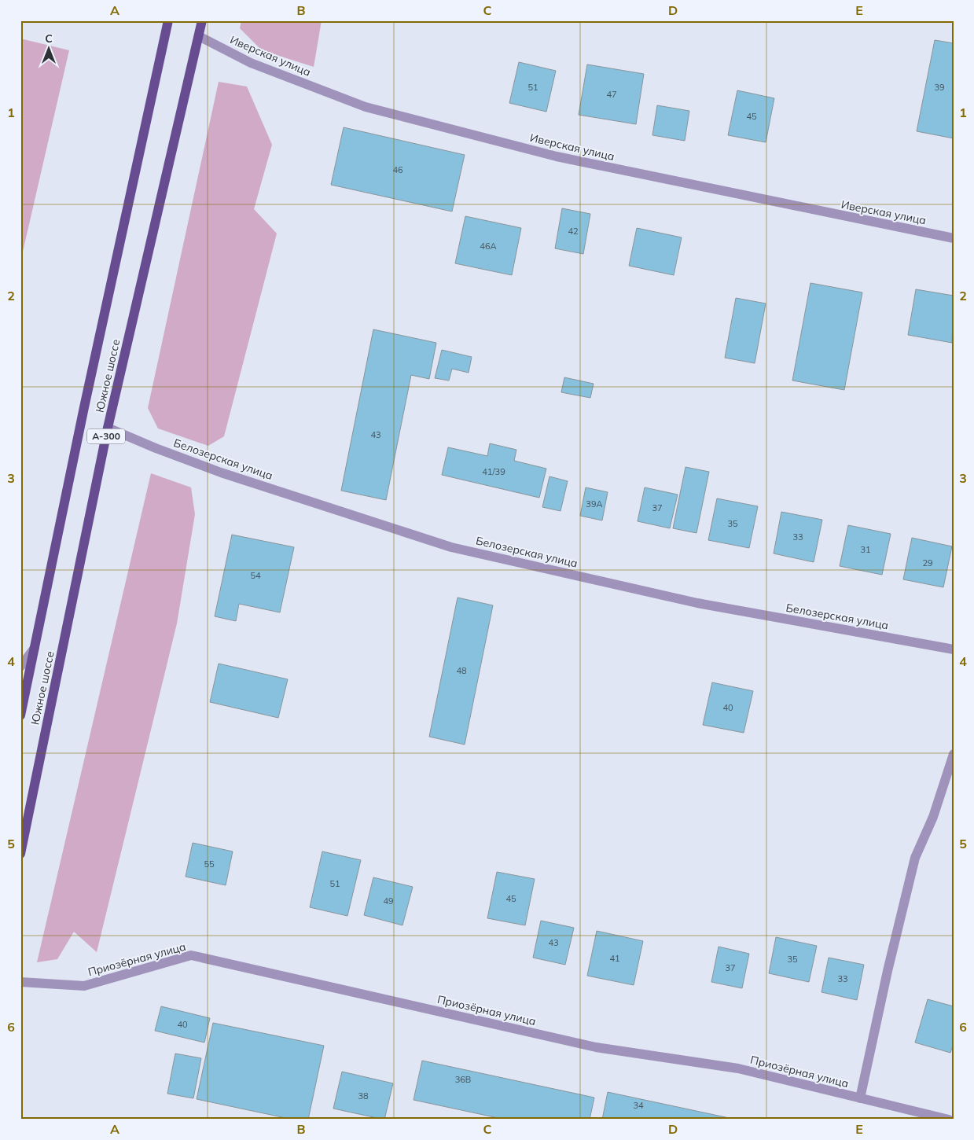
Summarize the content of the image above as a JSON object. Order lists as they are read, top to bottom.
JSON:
{
  "streets": {
    "main road": ["Южное шоссе", "А-300"],
    "street": ["Иверская улица", "Белозерская улица", "Приозёрная улица"]
  },
  "crossings": [
    ["Иверская улица", "Южное шоссе"],
    ["Южное шоссе", "Белозерская улица"]
  ],
  "house_numbers": [
    "51",
    "39",
    "47",
    "45",
    "46",
    "42",
    "46А",
    "43",
    "41/39",
    "39А",
    "37",
    "35",
    "33",
    "31",
    "29",
    "54",
    "48",
    "40",
    "55",
    "51",
    "45",
    "49",
    "43",
    "41",
    "35",
    "37",
    "33",
    "40",
    "36В",
    "38",
    "34"
  ],
  "north": "top",
  "grid": {
    "columns": [
      "A",
      "B",
      "C",
      "D",
      "E"
    ],
    "rows": [
      "1",
      "2",
      "3",
      "4",
      "5",
      "6"
    ]
  }
}
